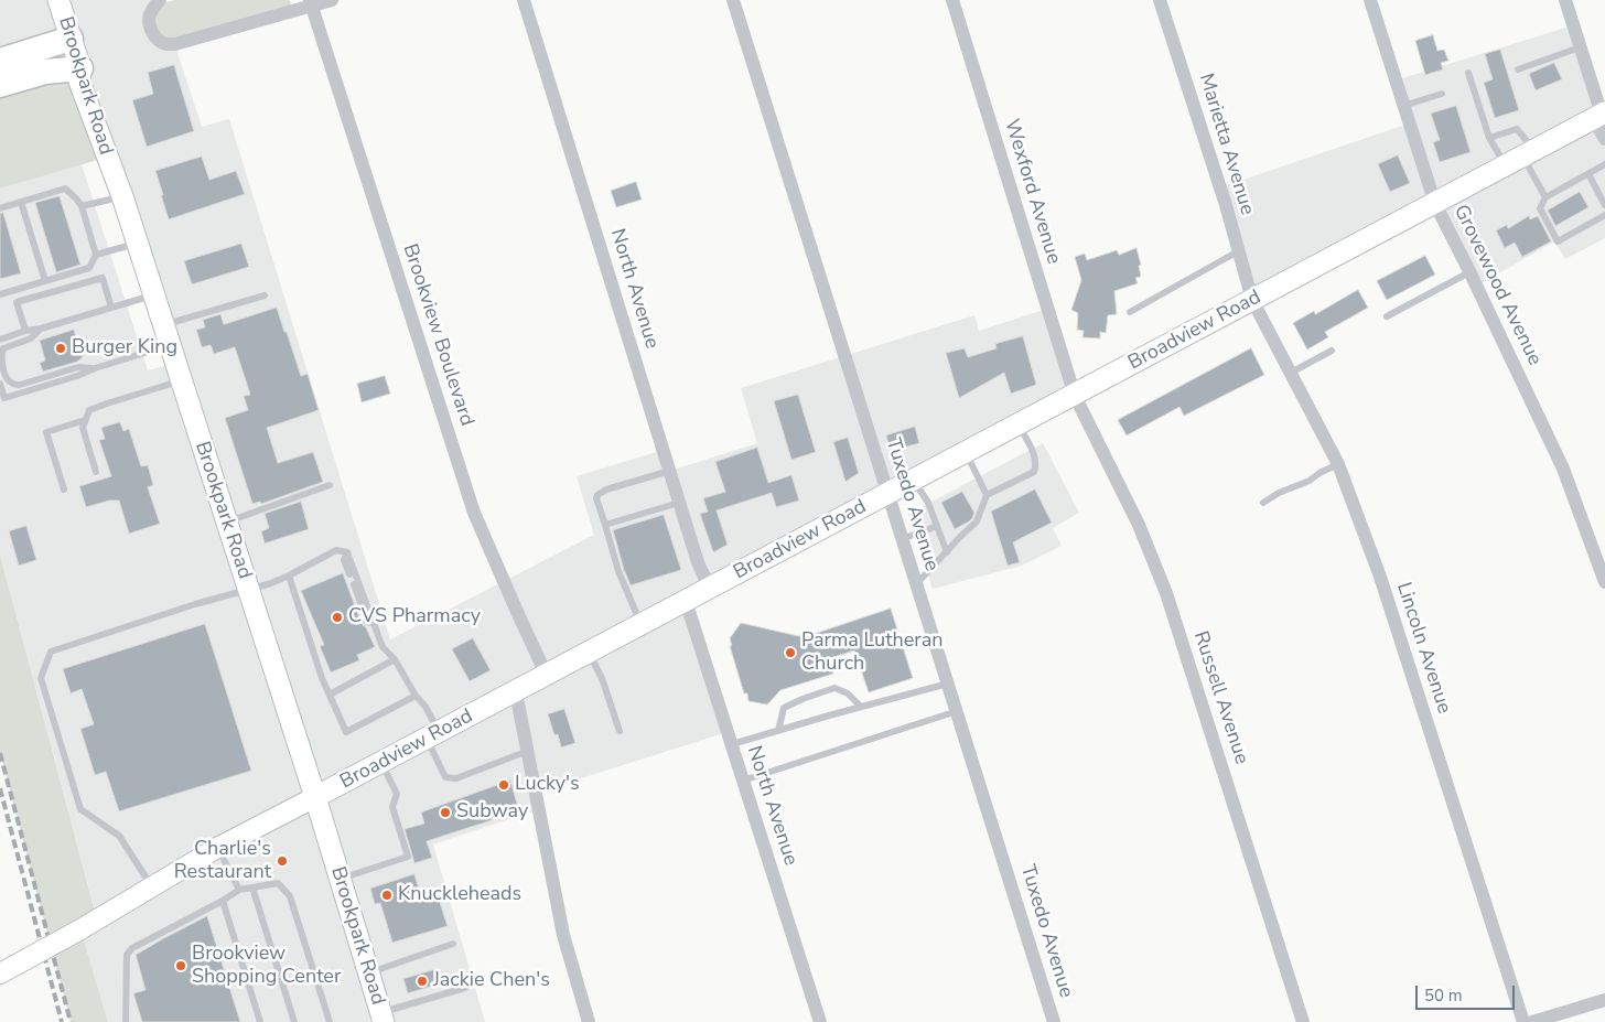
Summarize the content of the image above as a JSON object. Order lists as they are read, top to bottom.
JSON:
{
  "streets": {
    "main road": ["Brookpark Road", "Broadview Road"],
    "street": [
      "Marietta Avenue",
      "Wexford Avenue",
      "Grovewood Avenue",
      "North Avenue",
      "Brookview Boulevard",
      "Tuxedo Avenue",
      "Lincoln Avenue",
      "Russell Avenue"
    ]
  },
  "crossings": [
    ["Brookpark Road", "Broadview Road"],
    ["Marietta Avenue", "Broadview Road"],
    ["Marietta Avenue", "Lincoln Avenue"],
    ["Wexford Avenue", "Broadview Road"],
    ["Wexford Avenue", "Russell Avenue"],
    ["Grovewood Avenue", "Broadview Road"],
    ["North Avenue", "Broadview Road"],
    ["Broadview Road", "Brookview Boulevard"],
    ["Broadview Road", "Tuxedo Avenue"],
    ["Broadview Road", "Lincoln Avenue"],
    ["Broadview Road", "Russell Avenue"]
  ],
  "places": [
    "Burger King",
    "CVS Pharmacy",
    "Parma Lutheran Church",
    "Lucky's",
    "Subway",
    "Charlie's Restaurant",
    "Knuckleheads",
    "Brookview Shopping Center",
    "Jackie Chen's"
  ],
  "scale_bar": "50 m"
}
